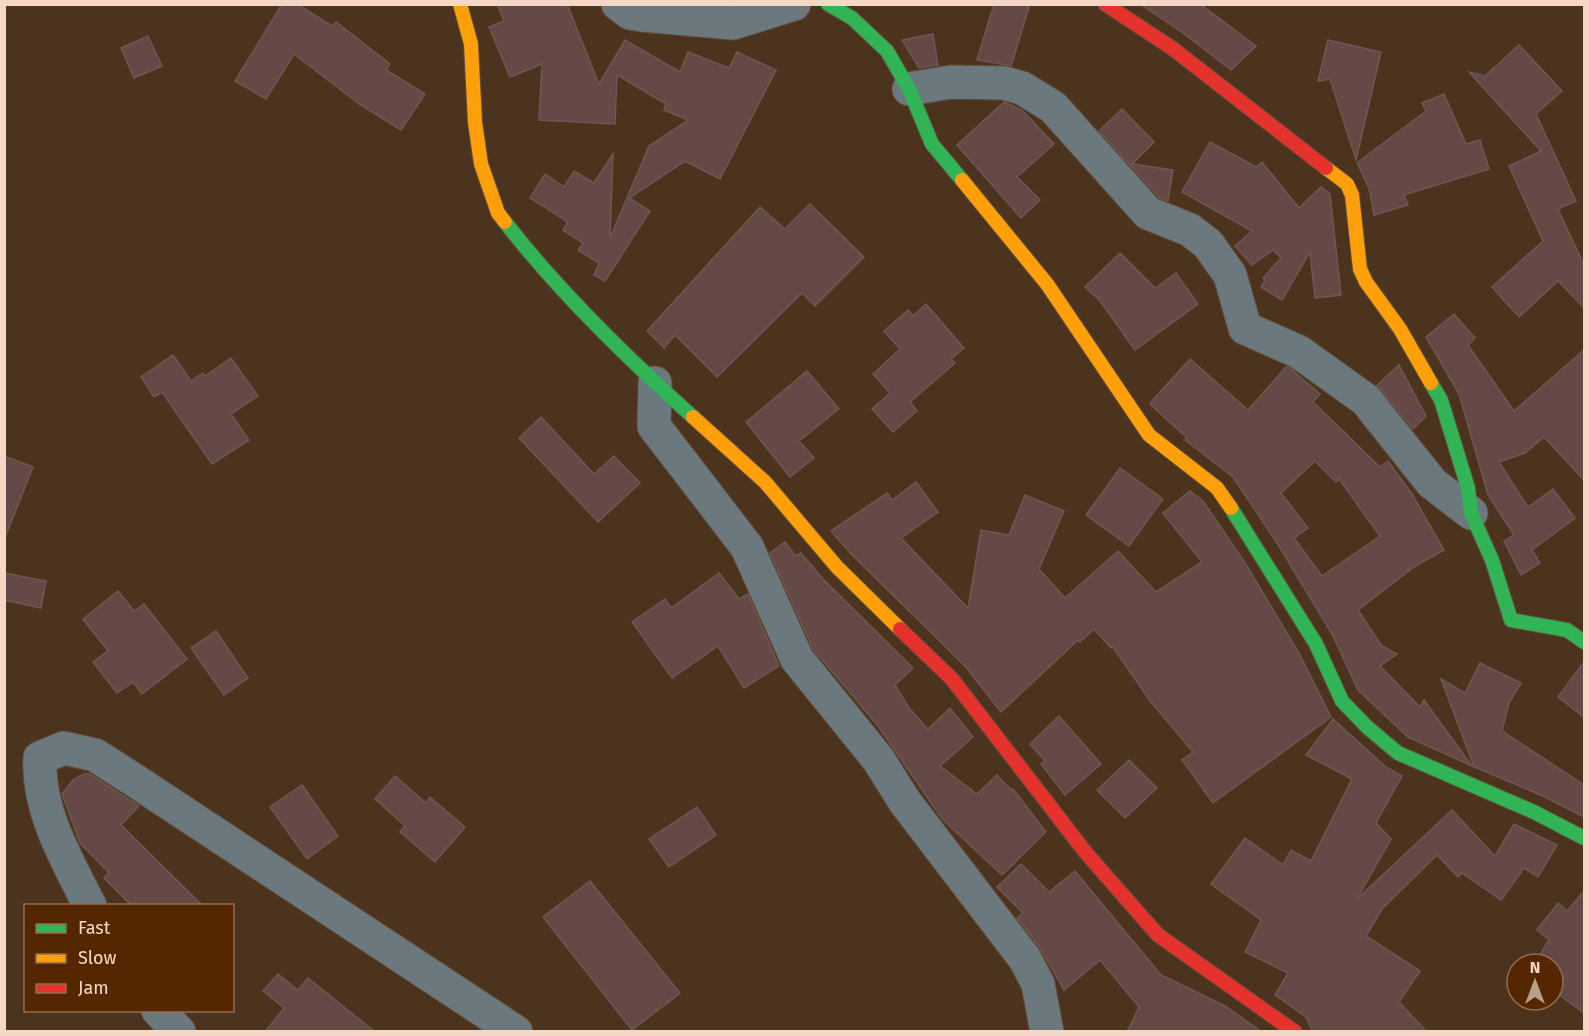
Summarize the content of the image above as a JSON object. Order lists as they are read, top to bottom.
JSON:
{
  "legend": ["Fast", "Slow", "Jam"],
  "north": "top"
}
